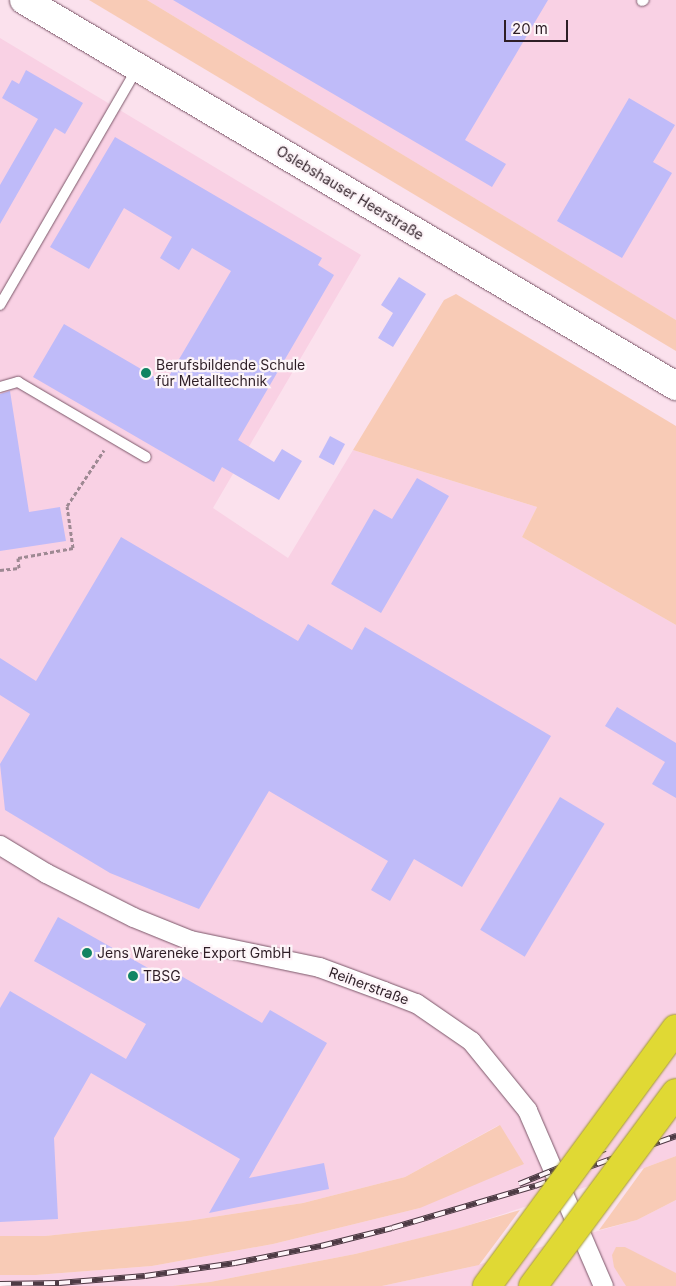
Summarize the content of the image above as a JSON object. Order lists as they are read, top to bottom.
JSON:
{
  "streets": {
    "main road": ["Oslebshauser Heerstraße"],
    "street": ["Reiherstraße"]
  },
  "places": ["Berufsbildende Schule für Metalltechnik", "Jens Wareneke Export GmbH", "TBSG"],
  "scale_bar": "20 m"
}
